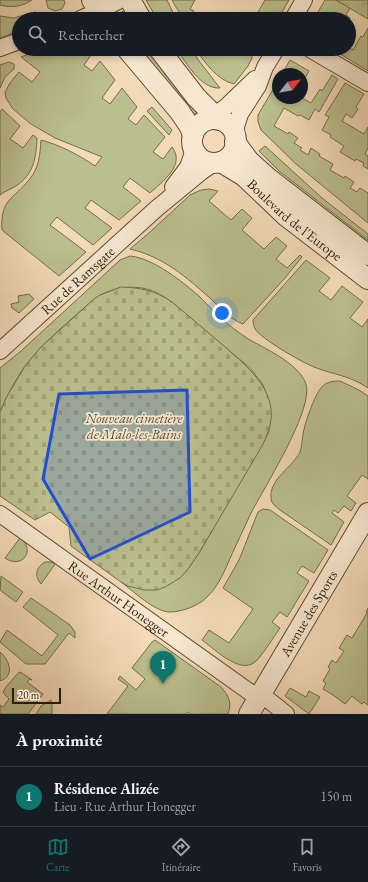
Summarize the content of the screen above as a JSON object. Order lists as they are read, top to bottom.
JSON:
{
  "streets": {
    "street": [
      "Boulevard de l'Europe",
      "Rue de Ramsgate",
      "Rue Arthur Honegger",
      "Avenue des Sports"
    ]
  },
  "crossings": [
    ["Boulevard de l'Europe", "Rue de Ramsgate"],
    ["Rue Arthur Honegger", "Avenue des Sports"]
  ],
  "parks": ["Nouveau cimetière de Malo-les-Bains"],
  "scale_bar": "20 m",
  "north": "top right",
  "page": {
    "search": "Rechercher",
    "pins": "1",
    "scale": "20 m",
    "heading": "À proximité",
    "list": [
      {
        "mark": "1",
        "name": "Résidence Alizée",
        "note": "Lieu · Rue Arthur Honegger",
        "value": "150 m"
      }
    ],
    "nav": ["Carte", "Itinéraire", "Favoris"]
  }
}
